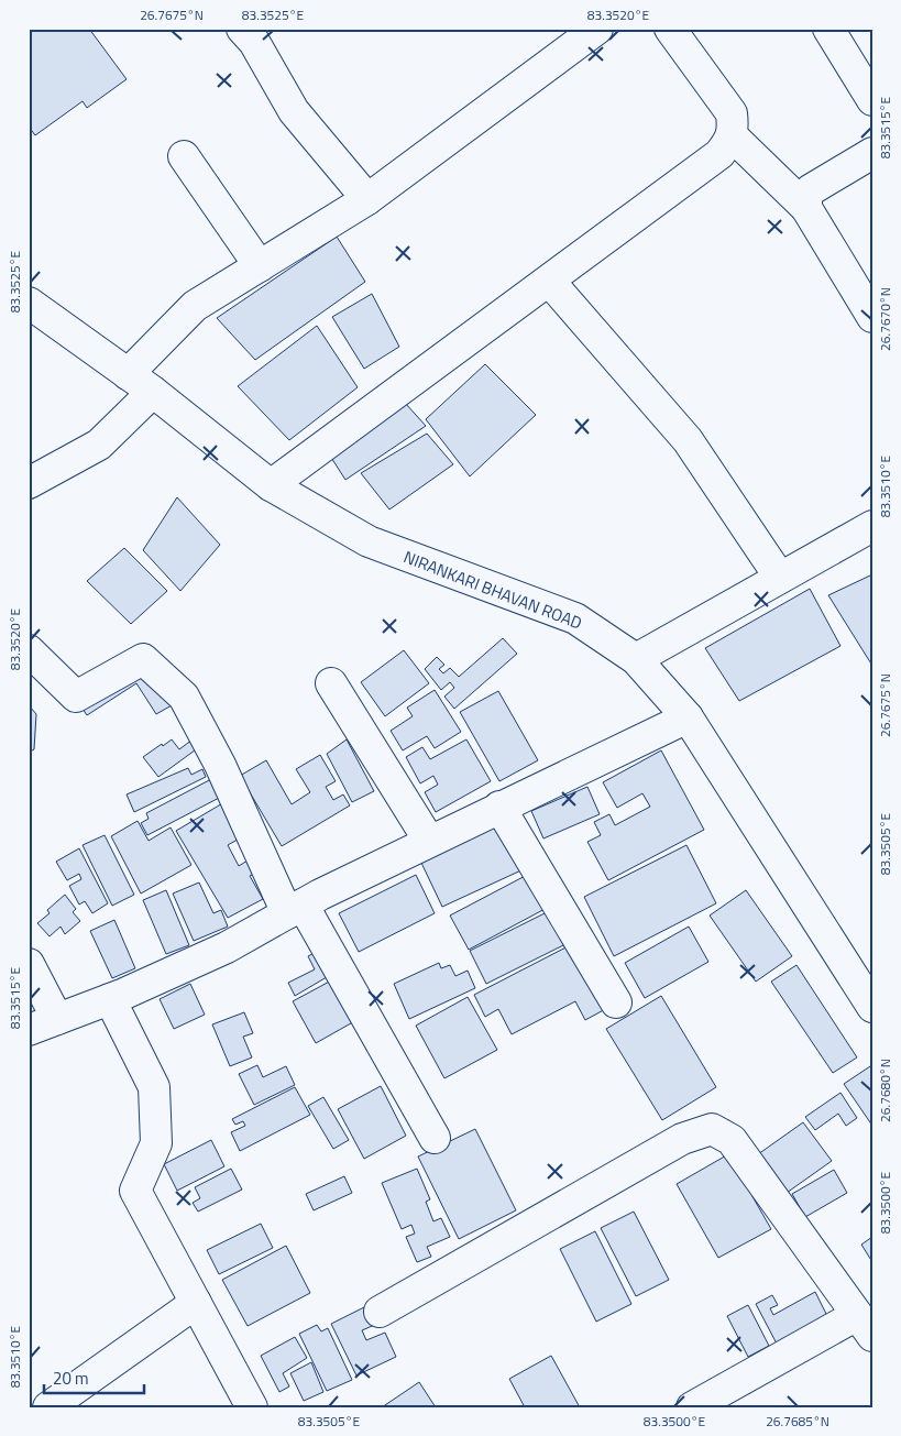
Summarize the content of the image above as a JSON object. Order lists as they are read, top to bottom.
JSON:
{
  "streets": {
    "street": ["NIRANKARI BHAVAN ROAD"]
  },
  "scale_bar": "20 m",
  "coordinates": [
    "26.7675°N",
    "83.3525°E",
    "83.3520°E",
    "83.3515°E",
    "26.7670°N",
    "83.3510°E",
    "83.3505°E",
    "26.7680°N",
    "83.3500°E",
    "26.7685°N"
  ]
}
